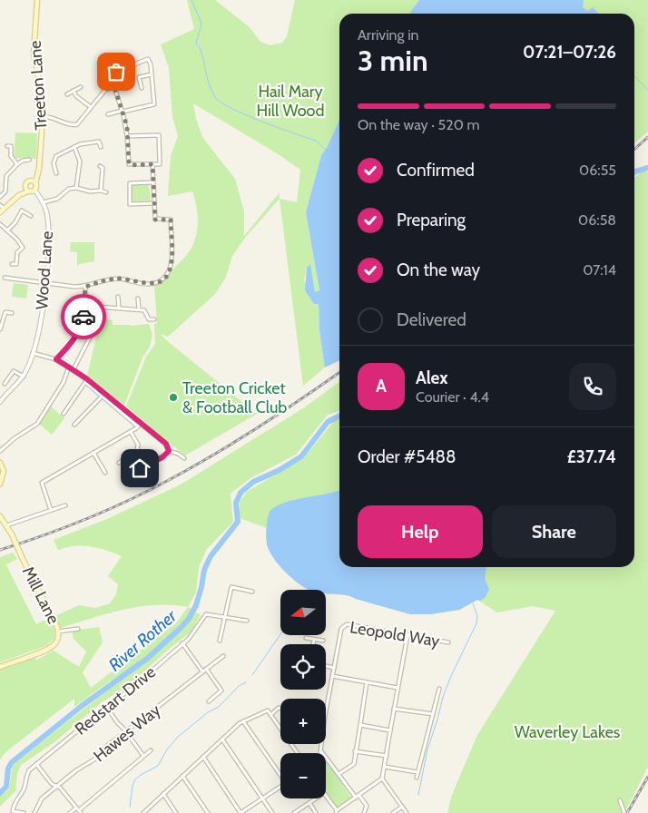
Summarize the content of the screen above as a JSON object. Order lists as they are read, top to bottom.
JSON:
{
  "streets": {
    "main road": ["Treeton Lane", "Mill Lane"],
    "street": [
      "Wood Lane",
      "Leopold Way",
      "Redstart Drive",
      "Hawes Way"
    ]
  },
  "crossings": [
    ["Treeton Lane", "Wood Lane"]
  ],
  "water": ["River Rother"],
  "parks": ["Hail Mary Hill Wood", "Waverley Lakes"],
  "places": ["Treeton Cricket & Football Club"],
  "north": "left",
  "page": {
    "heading": ["3 min", "Arriving in", "07:21–07:26"],
    "panel": [
      "Alex",
      "Courier · 4.4",
      "Order #5488",
      "£37.74"
    ],
    "bar": "On the way · 520 m",
    "list": [
      ["Confirmed", "06:55"],
      ["Preparing", "06:58"],
      ["On the way", "07:14"],
      "Delivered"
    ],
    "round": "A",
    "buttons": ["Help", "Share"],
    "map_buttons": ["+", "−"]
  }
}
